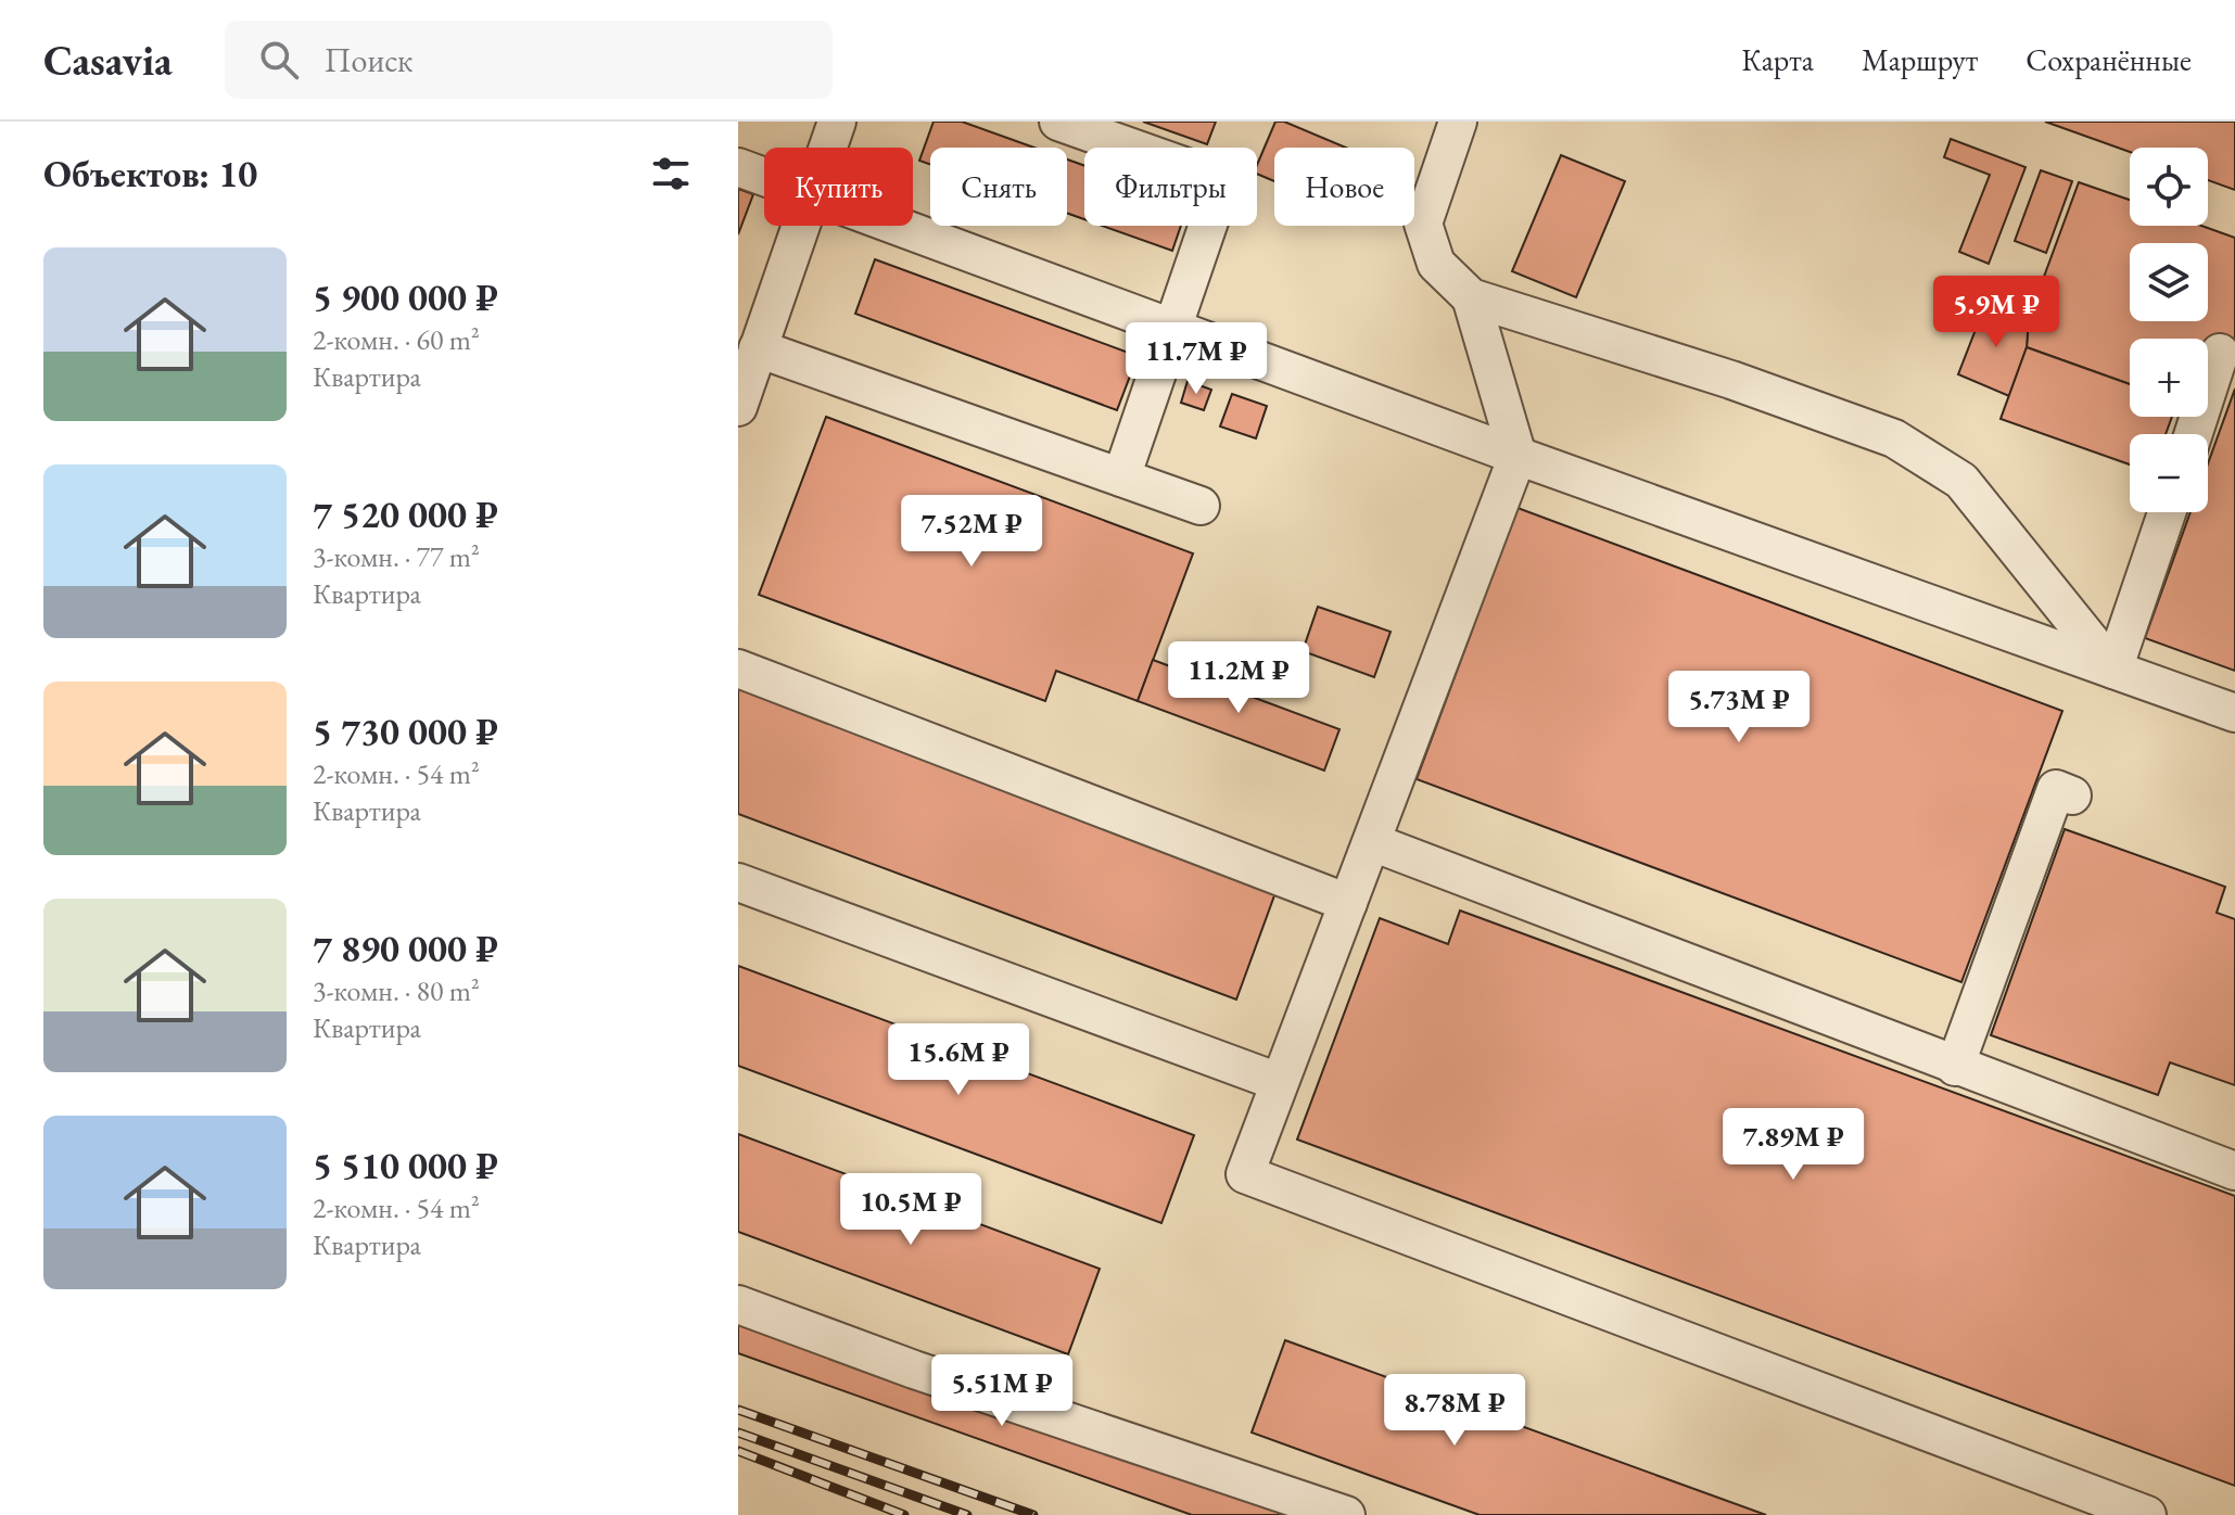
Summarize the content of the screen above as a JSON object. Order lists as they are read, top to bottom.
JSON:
{
  "page": {
    "header": "Casavia",
    "search": "Поиск",
    "nav": ["Карта", "Маршрут", "Сохранённые"],
    "heading": "Объектов: 10",
    "map_buttons": ["+", "−"],
    "chip": [
      "Купить",
      "Снять",
      "Фильтры",
      "Новое"
    ],
    "list": [
      {
        "name": "5 900 000 ₽",
        "note": "2-комн. · 60 m² · Квартира"
      },
      {
        "name": "7 520 000 ₽",
        "note": "3-комн. · 77 m² · Квартира"
      },
      {
        "name": "5 730 000 ₽",
        "note": "2-комн. · 54 m² · Квартира"
      },
      {
        "name": "7 890 000 ₽",
        "note": "3-комн. · 80 m² · Квартира"
      },
      {
        "name": "5 510 000 ₽",
        "note": "2-комн. · 54 m² · Квартира"
      }
    ],
    "price": [
      "5.9M ₽",
      "11.7M ₽",
      "7.52M ₽",
      "11.2M ₽",
      "5.73M ₽",
      "15.6M ₽",
      "7.89M ₽",
      "10.5M ₽",
      "5.51M ₽",
      "8.78M ₽"
    ]
  }
}
